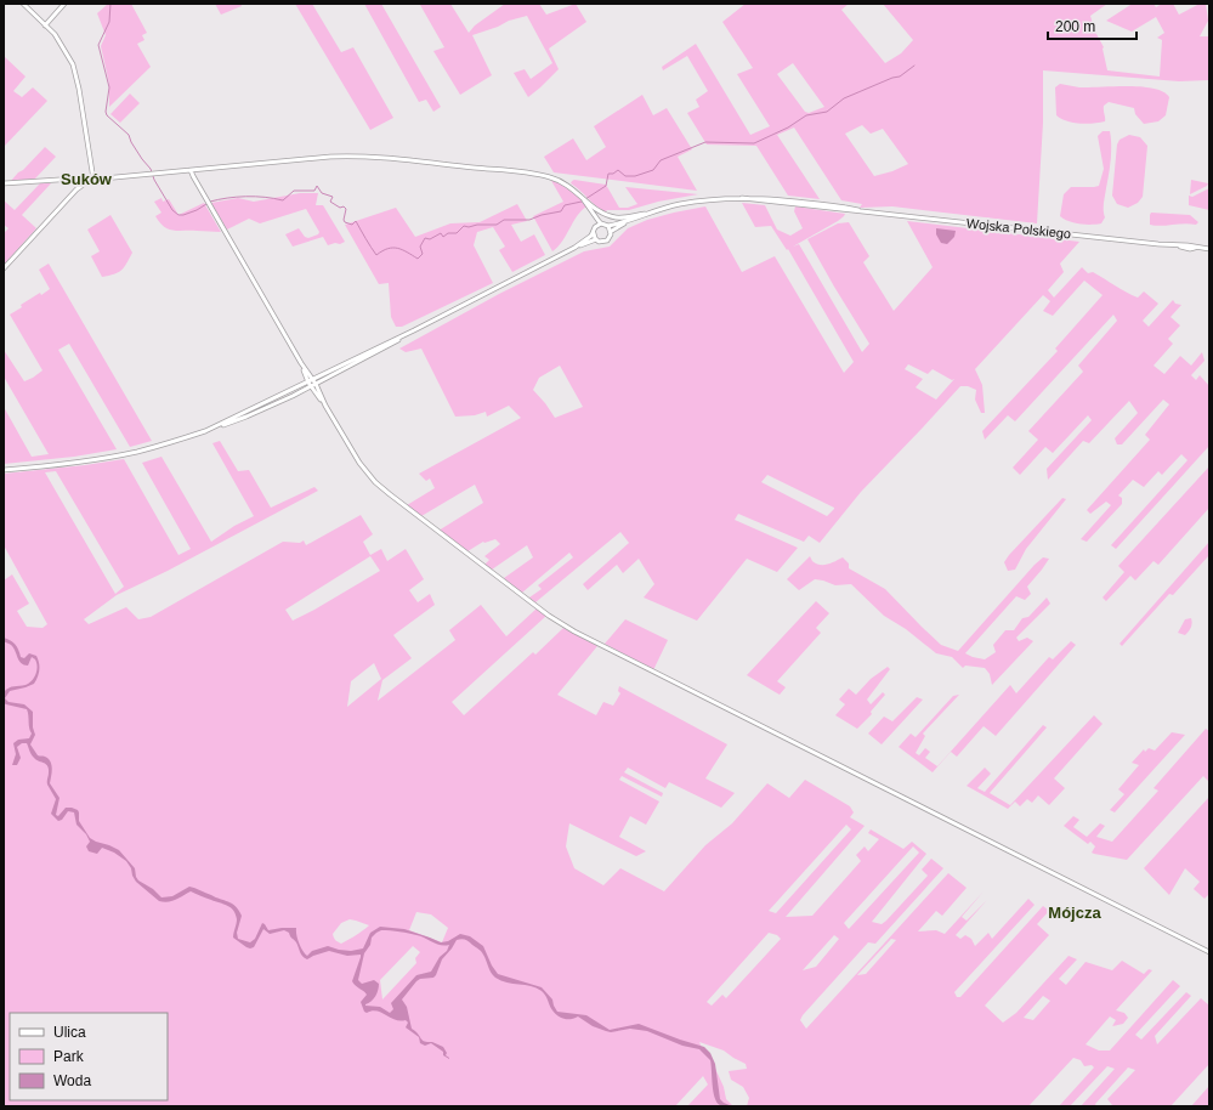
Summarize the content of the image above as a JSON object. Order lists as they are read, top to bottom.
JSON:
{
  "streets": {
    "street": ["Wojska Polskiego"]
  },
  "districts": ["Suków", "Mójcza"],
  "legend": ["Ulica", "Park", "Woda"],
  "scale_bar": "200 m"
}
